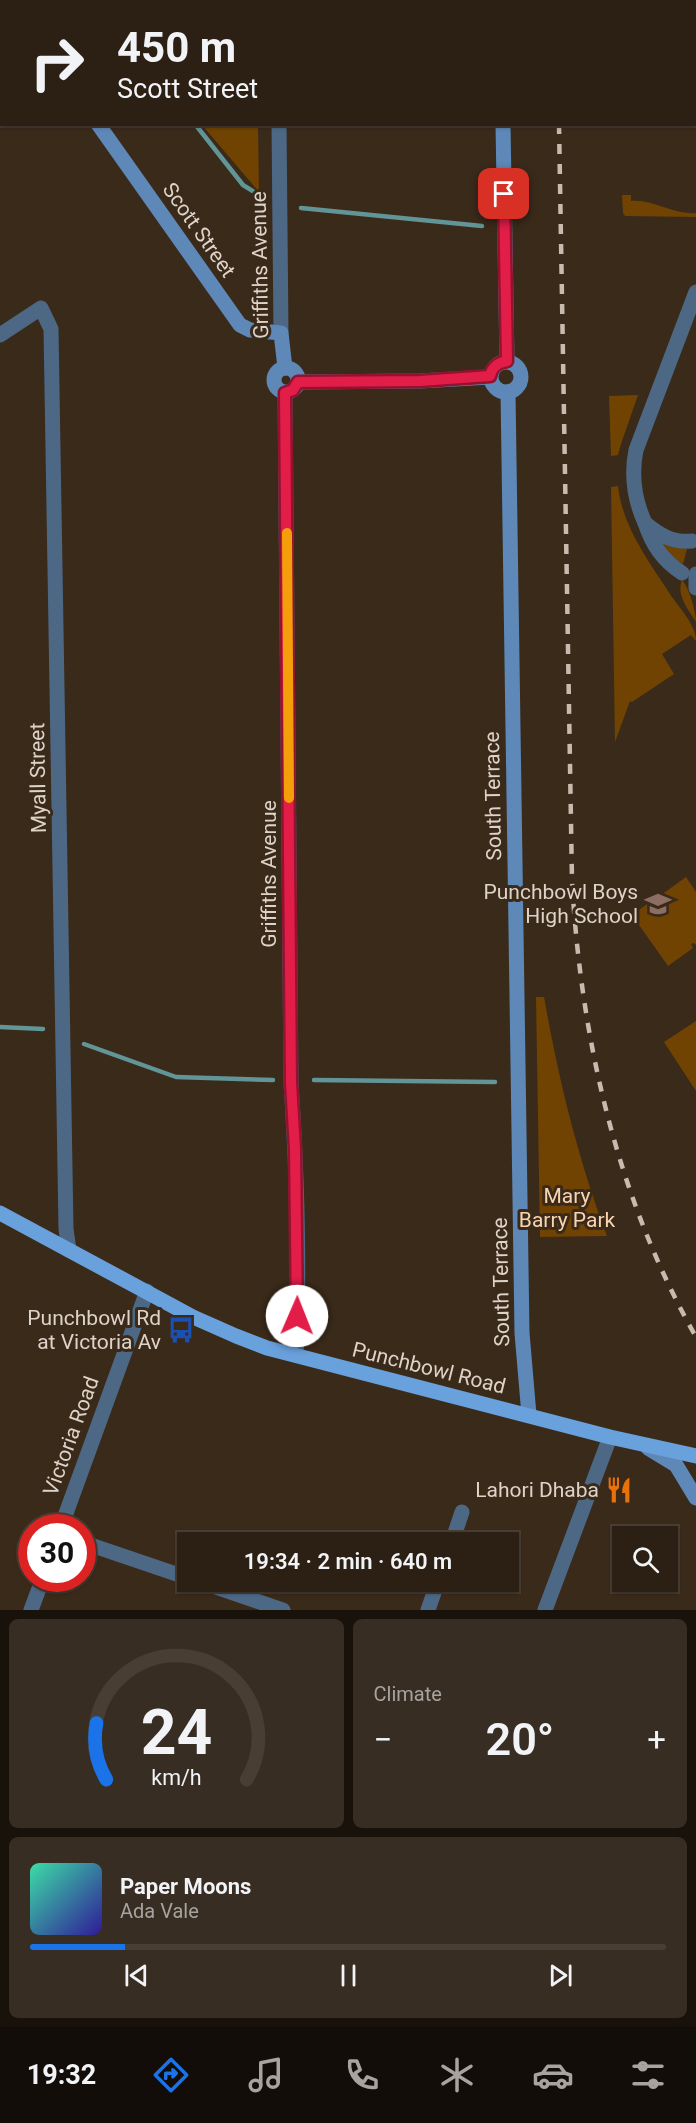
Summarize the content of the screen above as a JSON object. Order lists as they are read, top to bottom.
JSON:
{
  "streets": {
    "main road": ["Punchbowl Road"],
    "street": [
      "Scott Street",
      "Griffiths Avenue",
      "Myall Street",
      "South Terrace",
      "Victoria Road"
    ]
  },
  "crossings": [
    ["Scott Street", "Griffiths Avenue"],
    ["Griffiths Avenue", "Punchbowl Road"],
    ["Myall Street", "Punchbowl Road"],
    ["South Terrace", "Punchbowl Road"],
    ["Punchbowl Road", "Victoria Road"]
  ],
  "parks": ["Mary Barry Park"],
  "places": {
    "school or university": ["Punchbowl Boys High School"],
    "bus stop": ["Punchbowl Rd at Victoria Av"],
    "restaurant": ["Lahori Dhaba"]
  },
  "page": {
    "turn": ["450 m", "Scott Street"],
    "limit": "30",
    "trip": "19:34 · 2 min · 640 m",
    "tile": "Climate",
    "heat": ["−", "20°", "+"],
    "song": ["Paper Moons", "Ada Vale"],
    "tabs": "19:32",
    "gauge": ["24", "km/h"]
  }
}
